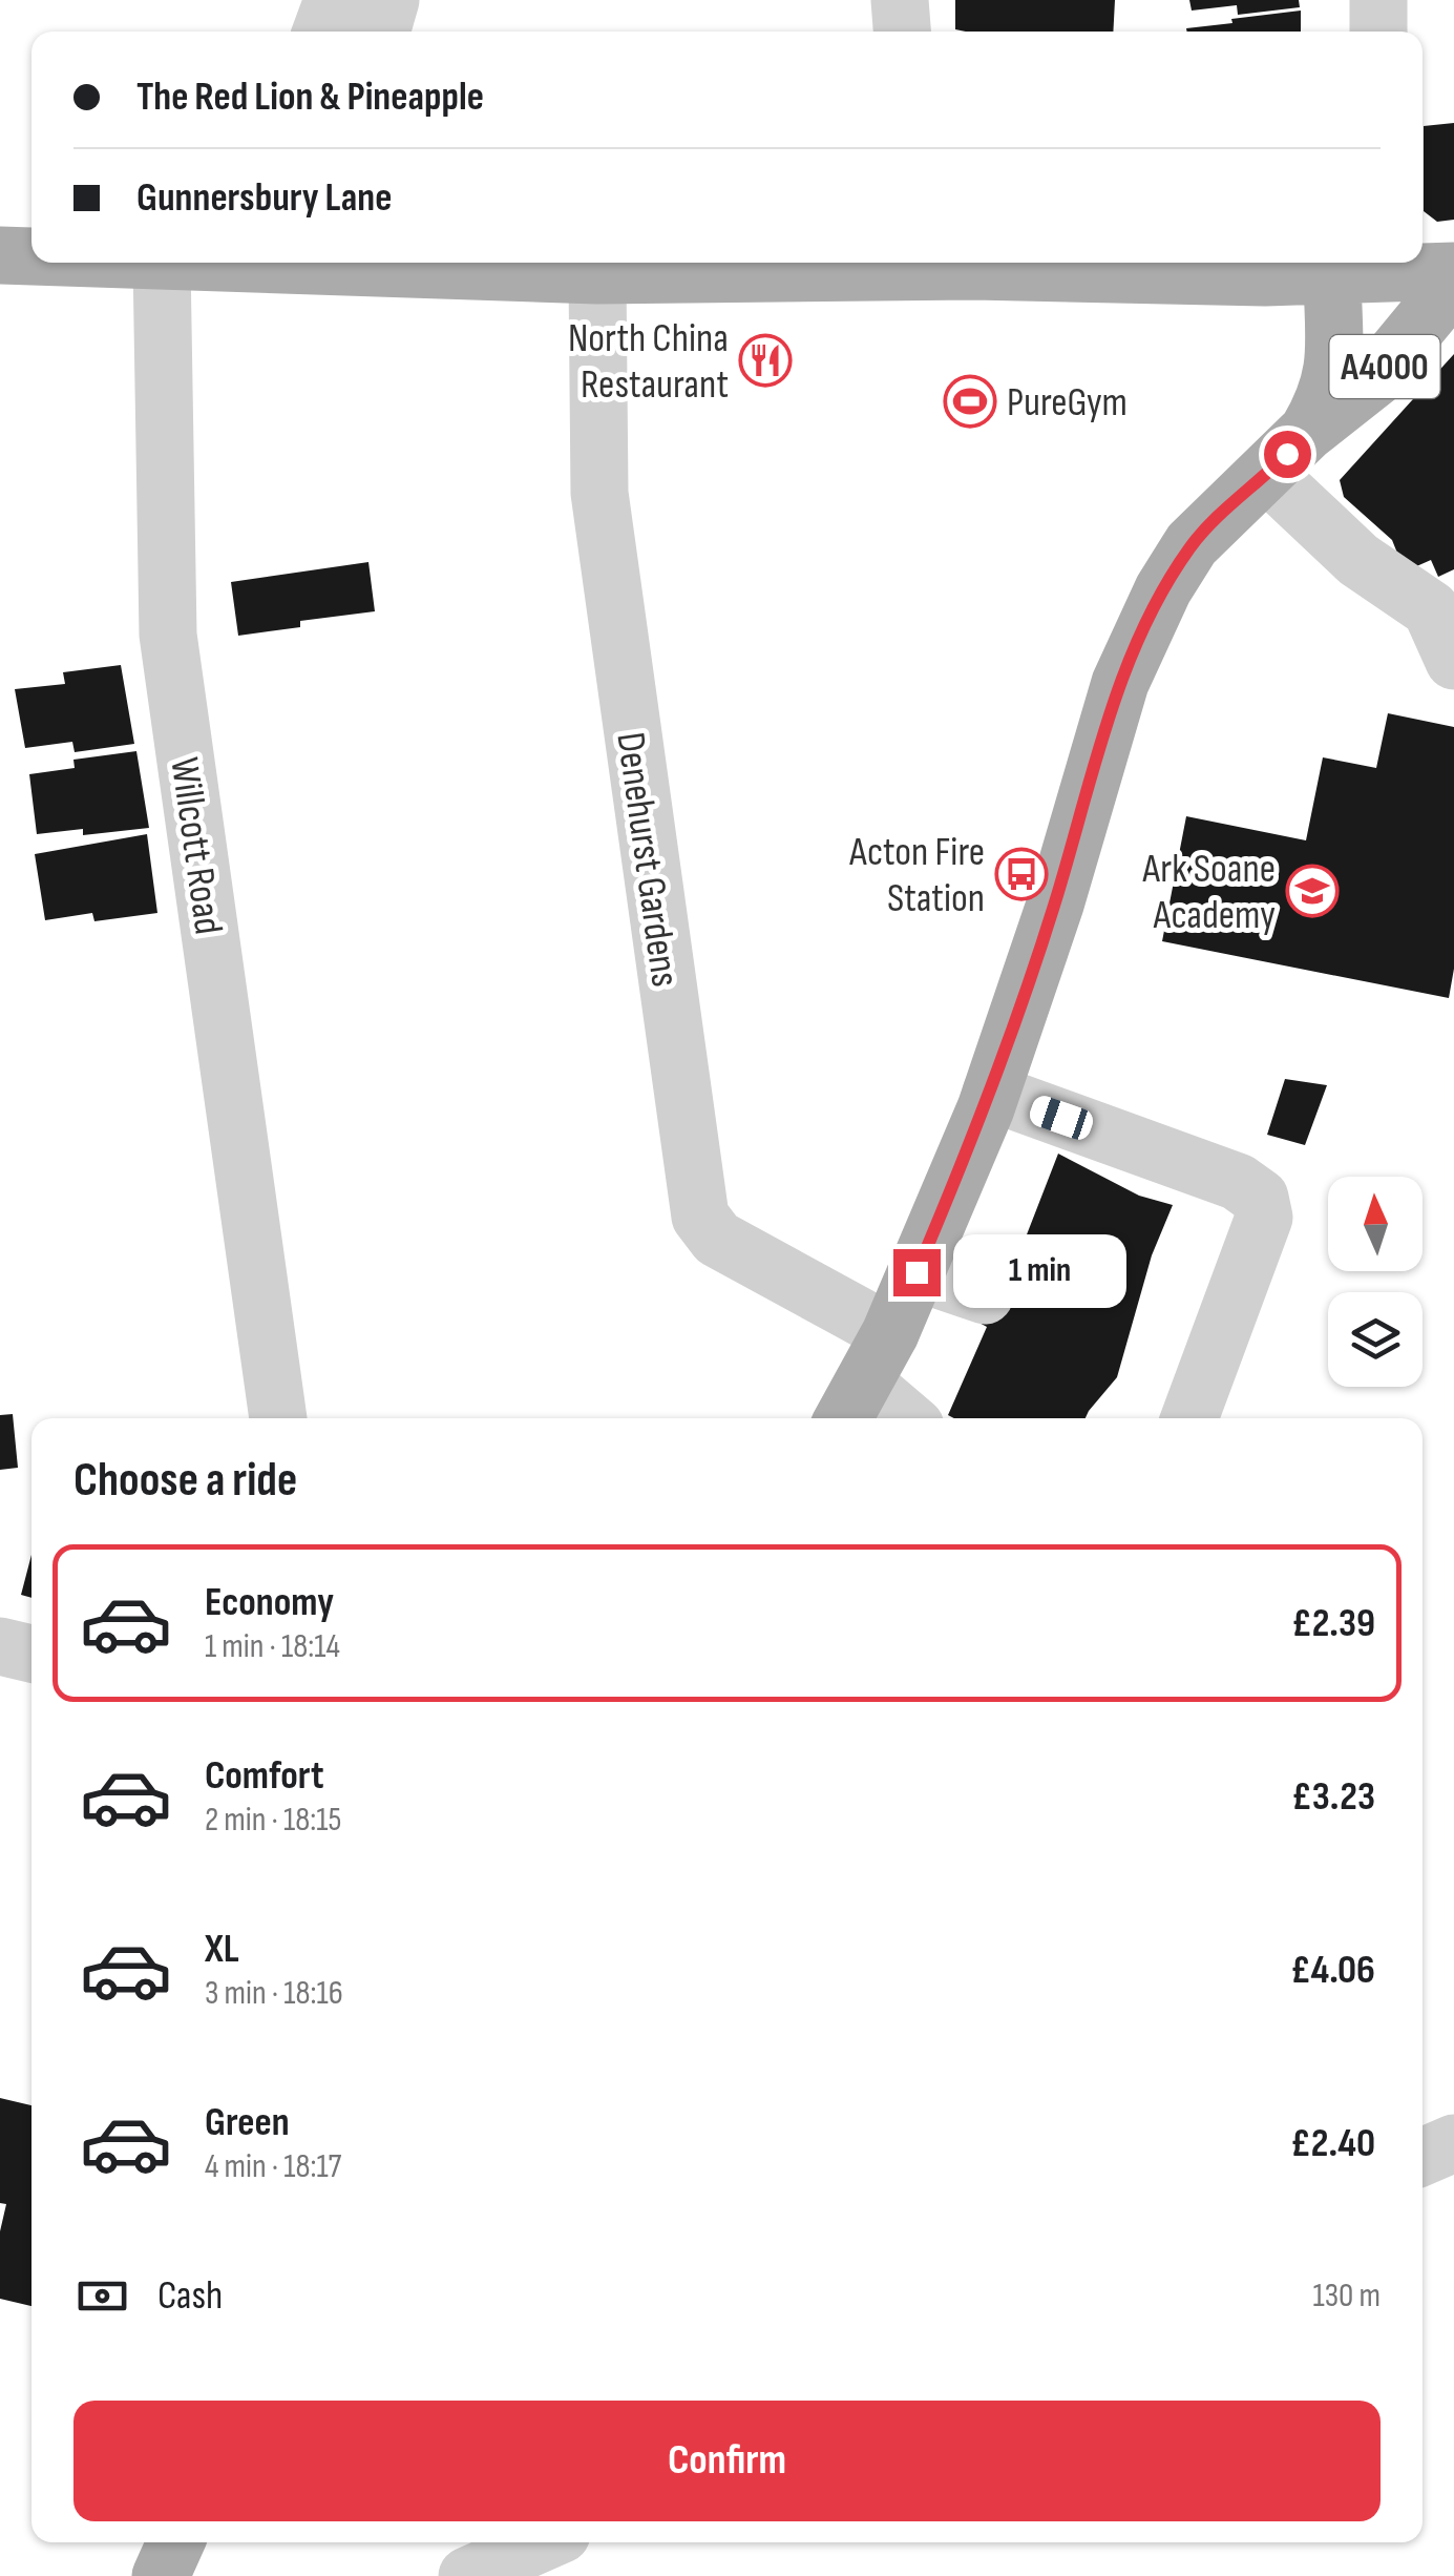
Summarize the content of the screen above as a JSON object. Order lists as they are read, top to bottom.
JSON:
{
  "streets": {
    "main road": ["A4000"],
    "street": ["Willcott Road", "Denehurst Gardens"]
  },
  "crossings": [
    ["A4000", "Denehurst Gardens"]
  ],
  "places": {
    "restaurant": ["North China Restaurant"],
    "sports": ["PureGym"],
    "bus stop": ["Acton Fire Station"],
    "school or university": ["Ark Soane Academy"]
  },
  "north": "top",
  "page": {
    "banner": ["The Red Lion & Pineapple", "Gunnersbury Lane"],
    "bubble": "1 min",
    "heading": "Choose a ride",
    "list": [
      {
        "name": "Economy",
        "note": "1 min · 18:14",
        "value": "£2.39"
      },
      {
        "name": "Comfort",
        "note": "2 min · 18:15",
        "value": "£3.23"
      },
      {
        "name": "XL",
        "note": "3 min · 18:16",
        "value": "£4.06"
      },
      {
        "name": "Green",
        "note": "4 min · 18:17",
        "value": "£2.40"
      }
    ],
    "pay": ["Cash", "130 m"],
    "buttons": "Confirm"
  }
}
